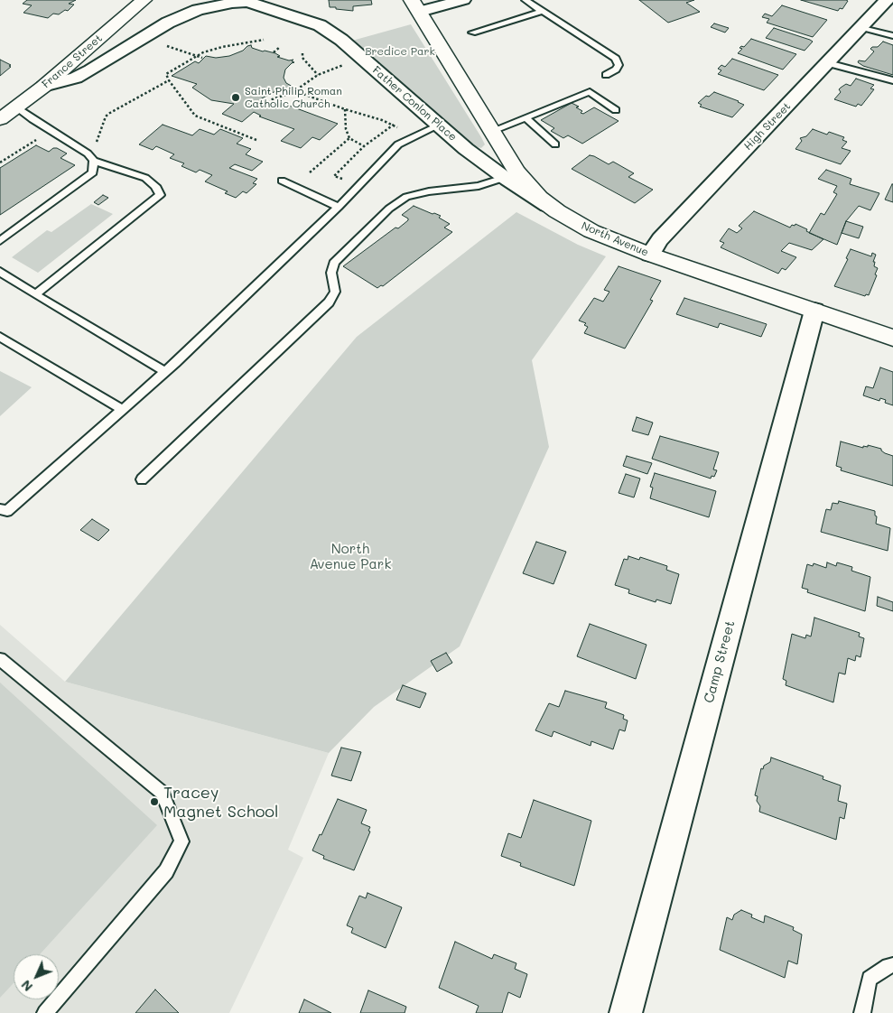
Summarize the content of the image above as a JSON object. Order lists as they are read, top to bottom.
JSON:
{
  "streets": {
    "main road": ["France Street", "North Avenue"],
    "street": ["Father Conlon Place", "High Street", "Camp Street"]
  },
  "crossings": [
    ["France Street", "Father Conlon Place"],
    ["Father Conlon Place", "North Avenue"],
    ["High Street", "North Avenue"],
    ["North Avenue", "Camp Street"]
  ],
  "parks": ["Bredice Park", "North Avenue Park"],
  "places": ["Saint Philip Roman Catholic Church", "Tracey Magnet School"],
  "north": "bottom left"
}
